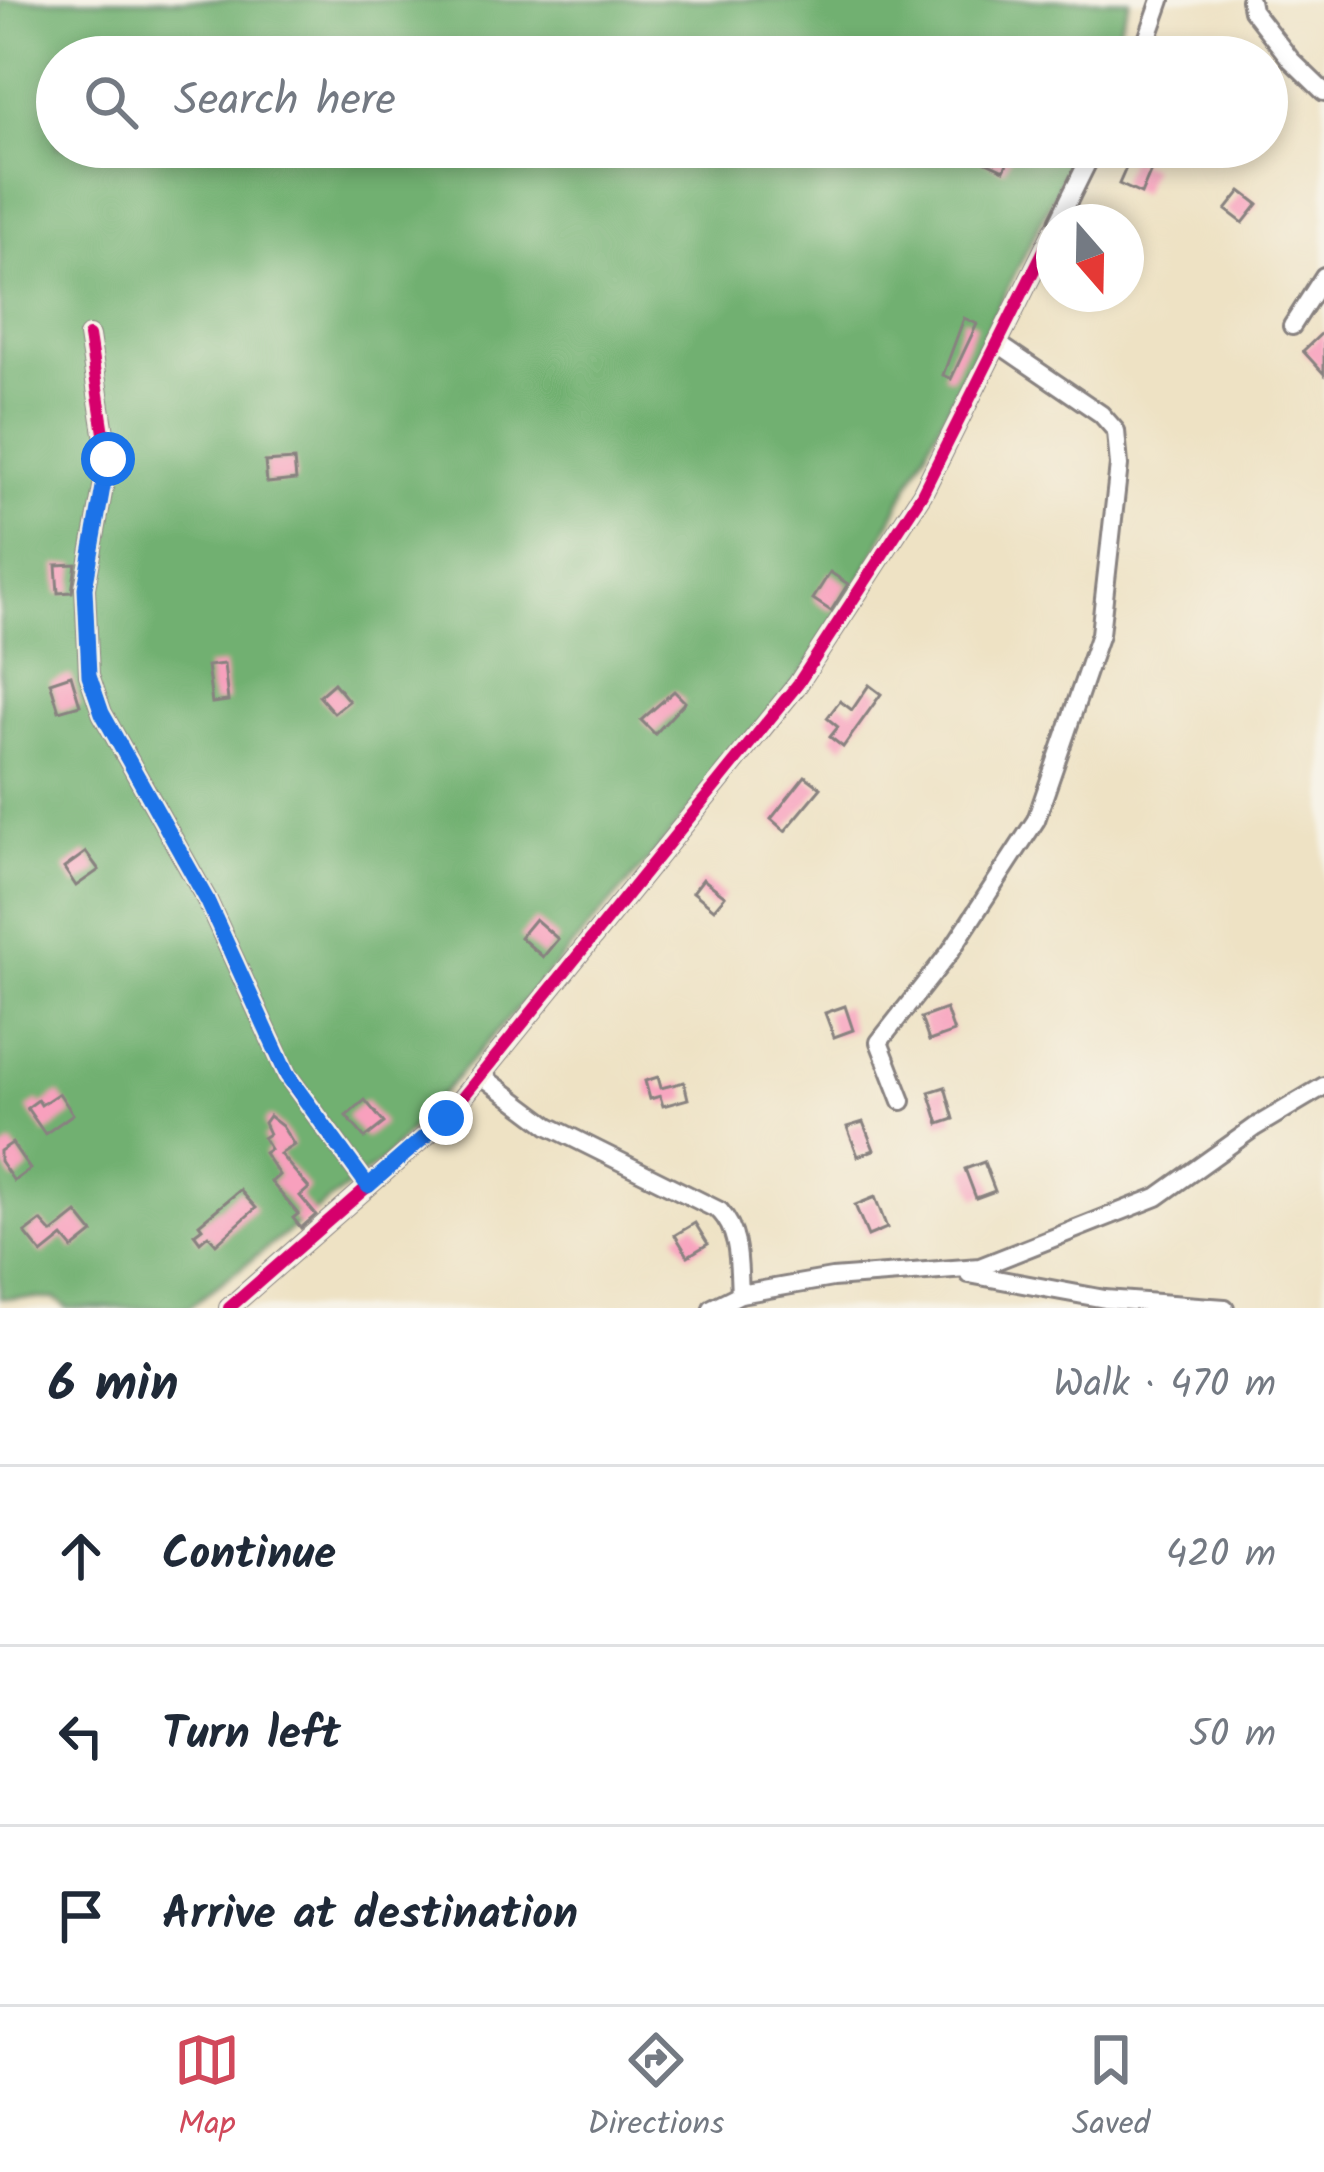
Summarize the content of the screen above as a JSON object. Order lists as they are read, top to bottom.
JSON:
{
  "north": "bottom",
  "page": {
    "search": "Search here",
    "heading": ["6 min", "Walk · 470 m"],
    "list": [
      ["Continue", "420 m"],
      ["Turn left", "50 m"],
      "Arrive at destination"
    ],
    "nav": ["Map", "Directions", "Saved"]
  }
}
